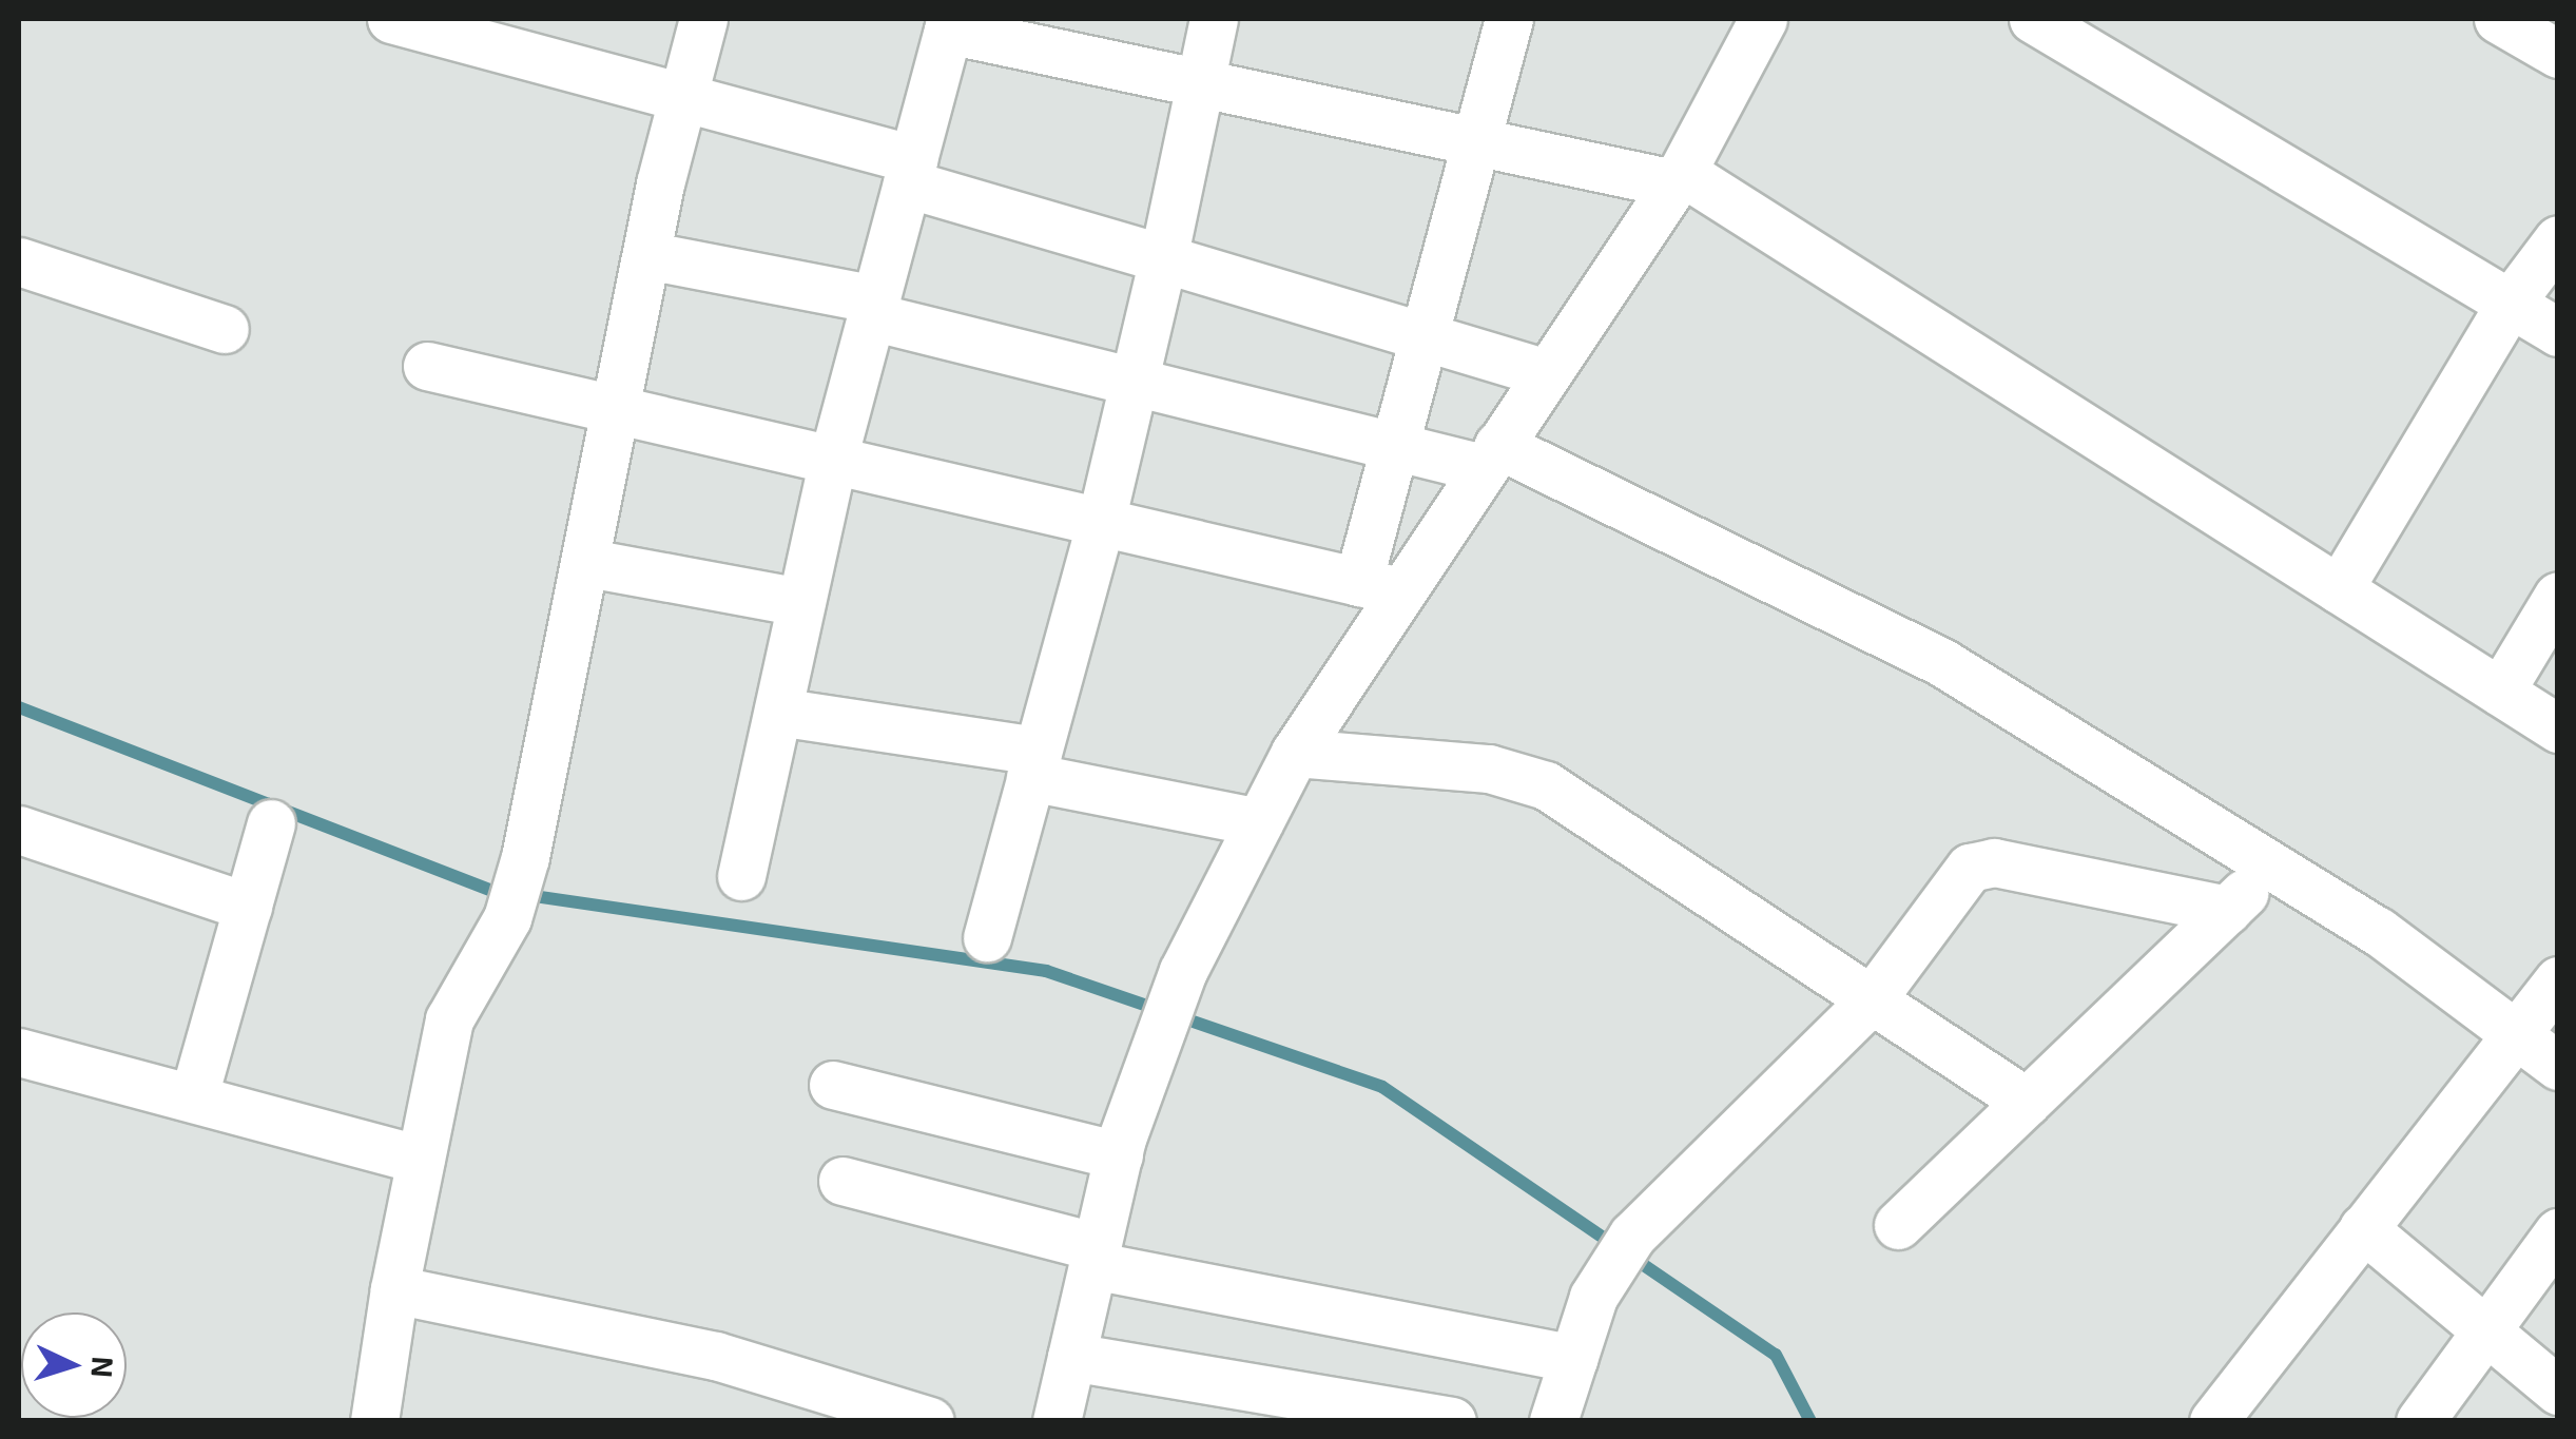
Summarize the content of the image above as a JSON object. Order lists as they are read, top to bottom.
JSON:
{
  "north": "right"
}
